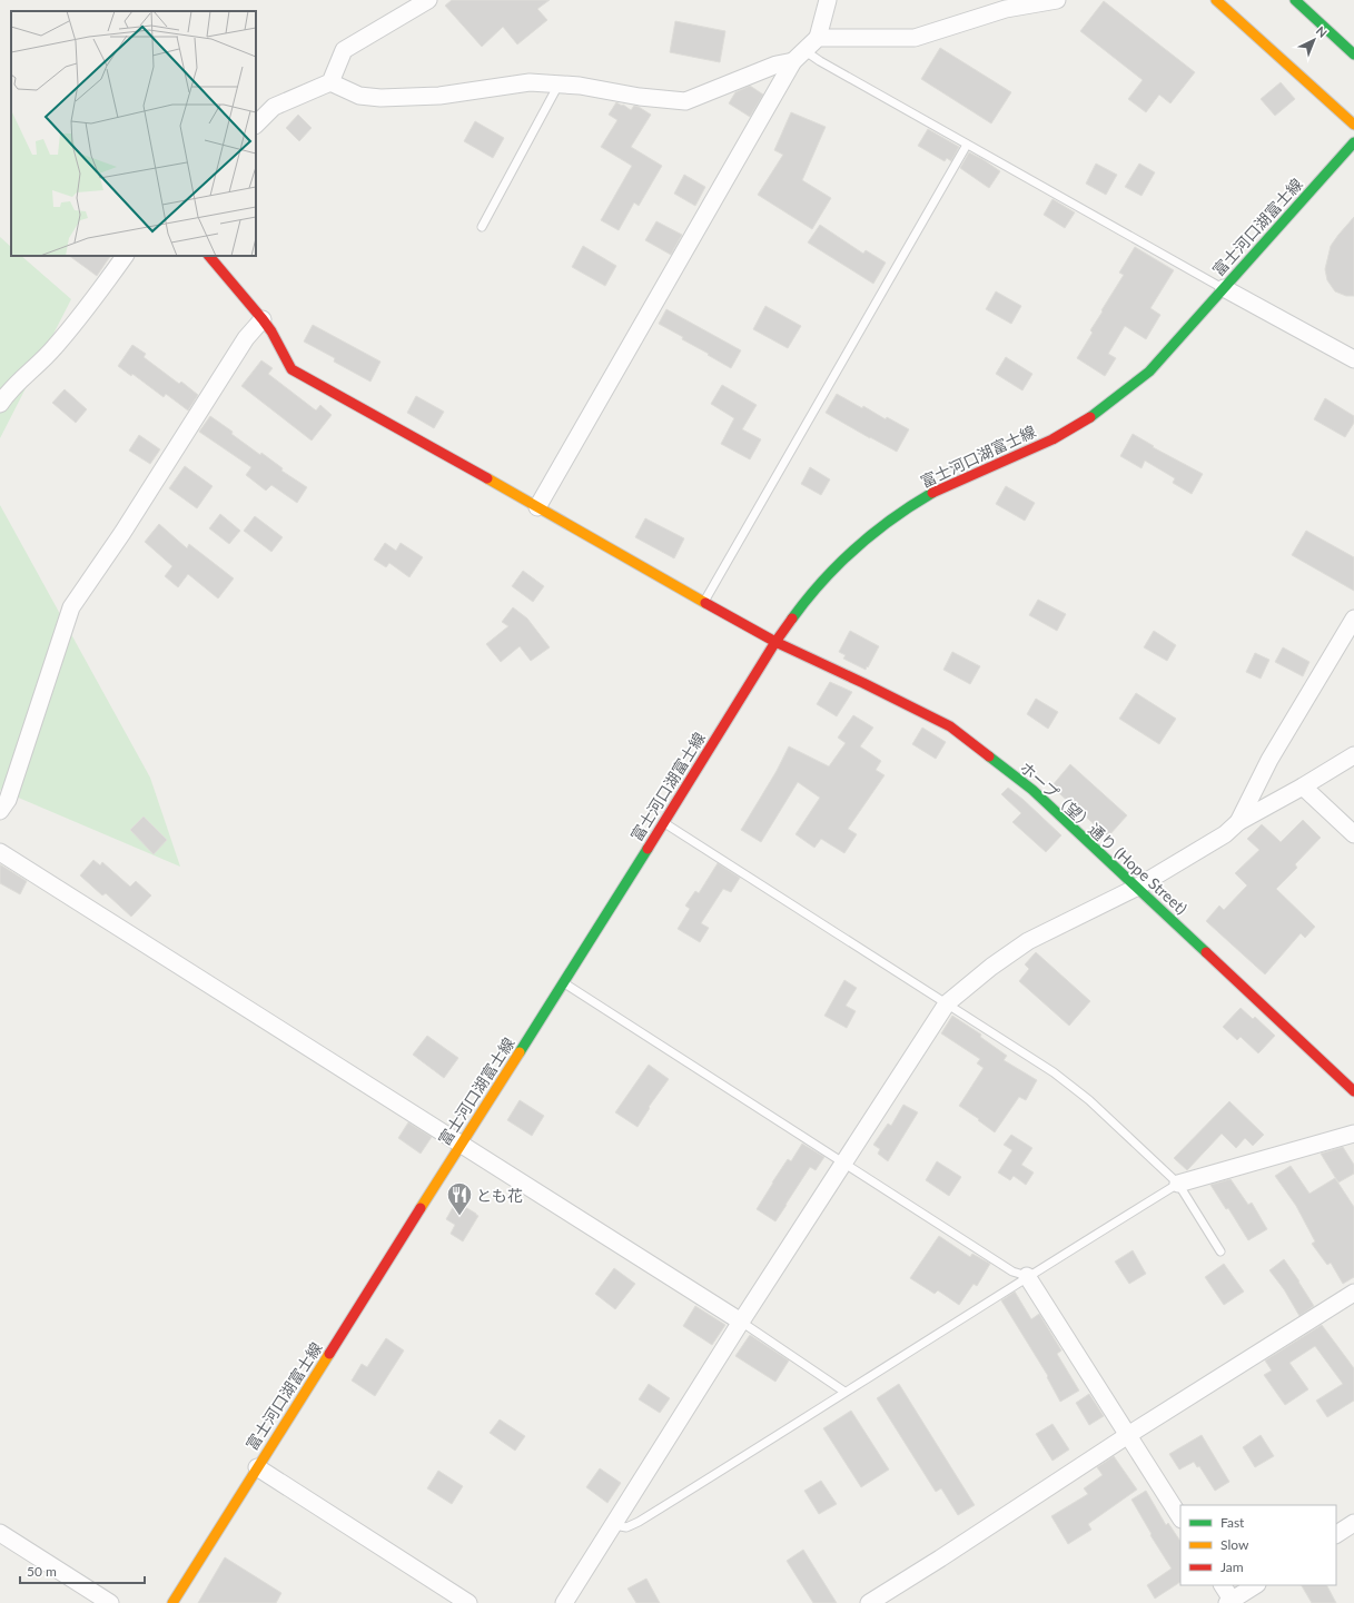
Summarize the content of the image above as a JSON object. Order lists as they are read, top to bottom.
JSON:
{
  "streets": {
    "main road": ["富士河口湖富士線", "ホープ（望）通り (Hope Street)"]
  },
  "crossings": [
    ["富士河口湖富士線", "ホープ（望）通り (Hope Street)"]
  ],
  "places": {
    "restaurant": ["とも花"]
  },
  "legend": ["Fast", "Slow", "Jam"],
  "scale_bar": "50 m",
  "north": "top right"
}
